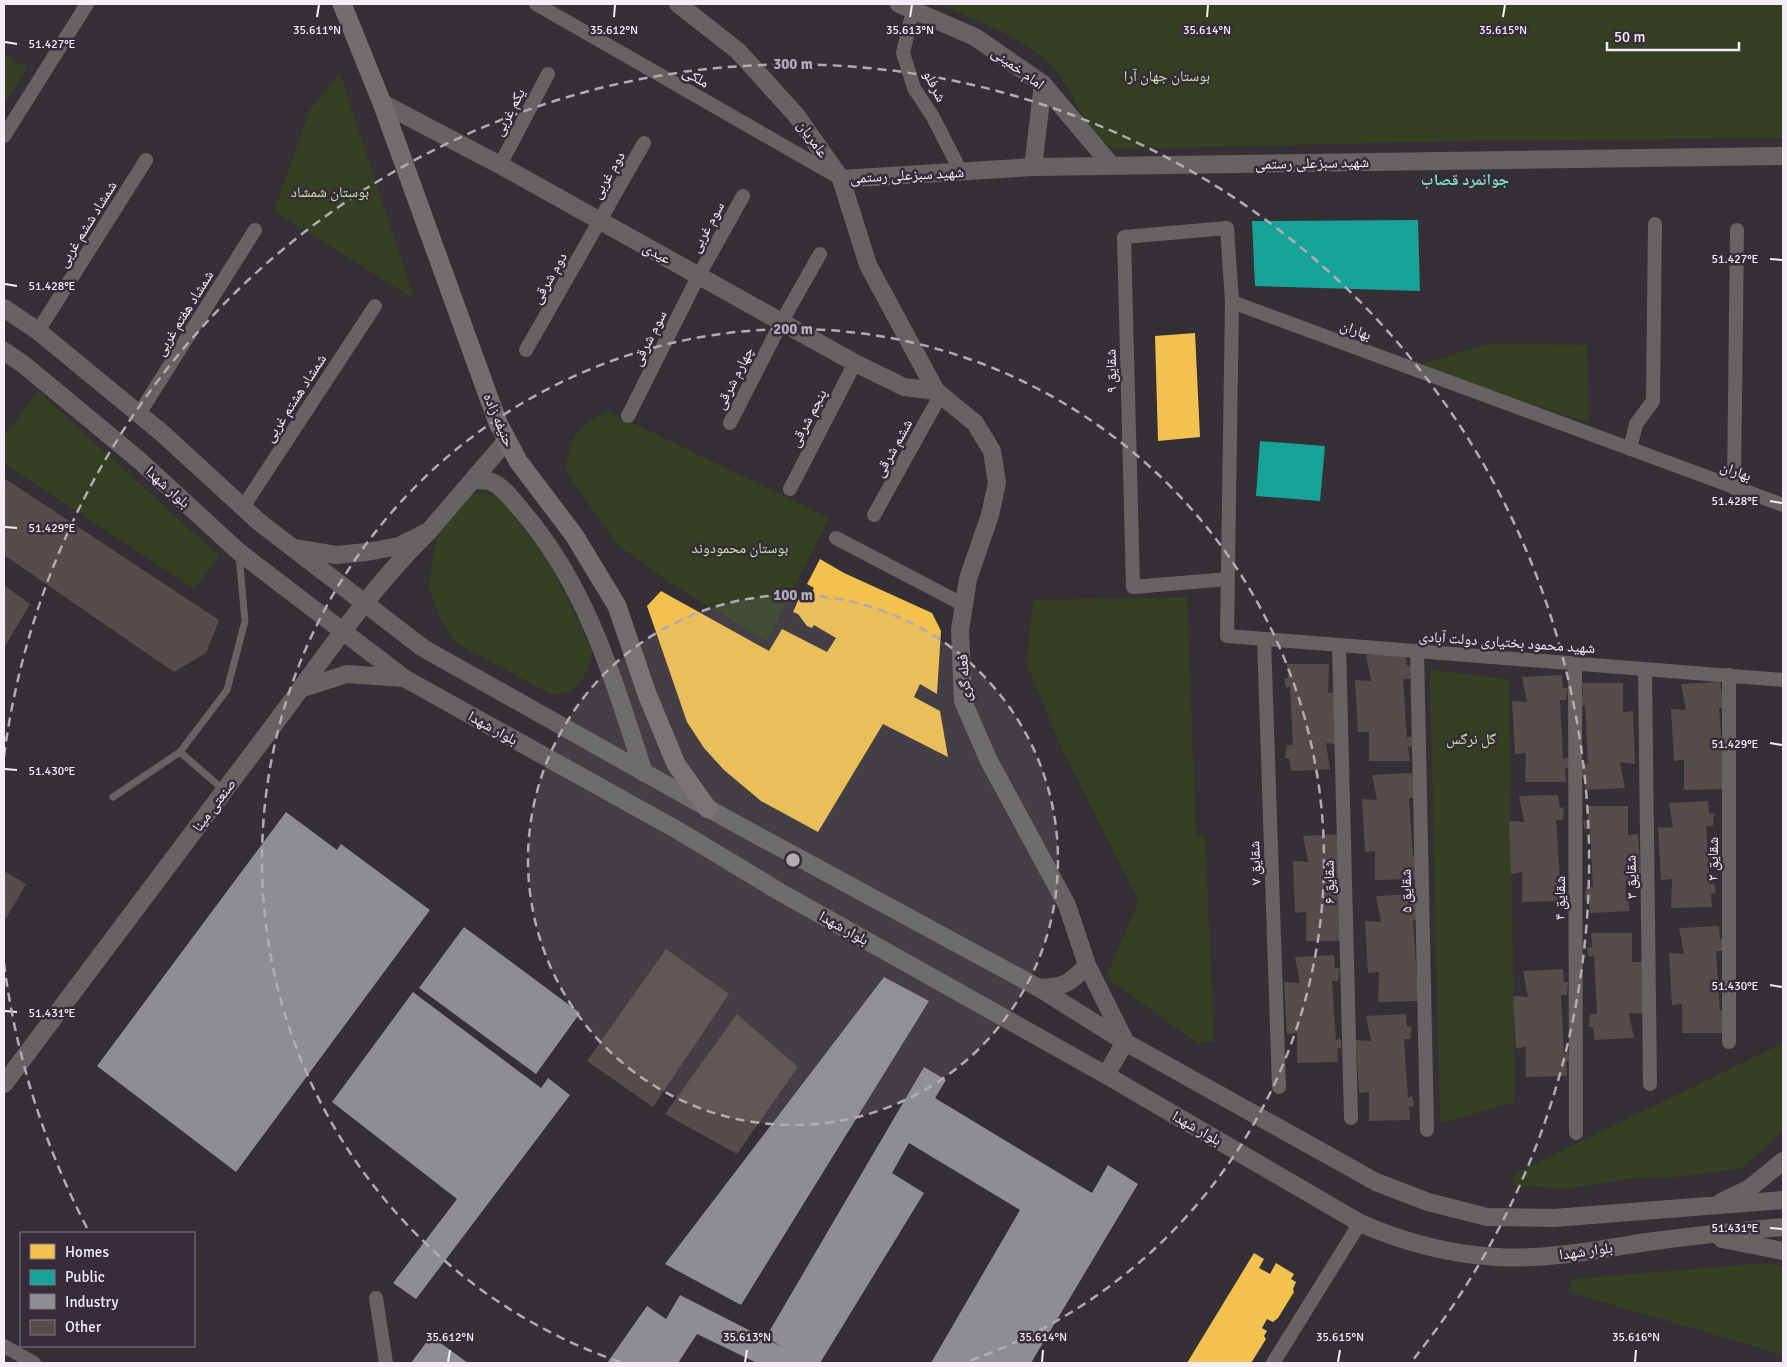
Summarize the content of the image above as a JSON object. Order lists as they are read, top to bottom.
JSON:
{
  "streets": {
    "main road": ["حنیفه زاده"],
    "street": [
      "امام خمینی",
      "ملکی",
      "شرفلو",
      "یکم غربی",
      "عامریان",
      "شهید سبزعلی رستمی",
      "دوم غربی",
      "شمشاد ششم غربی",
      "سوم غربی",
      "عیدی",
      "دوم شرقی",
      "شمشاد هفتم غربی",
      "بهاران",
      "سوم شرقی",
      "شقایق ۹",
      "چهارم شرقی",
      "شمشاد هشتم غربی",
      "پنجم شرقی",
      "ششم شرقی",
      "بلوار شهدا",
      "شهید محمود بختیاری دولت آبادی",
      "فعله گری",
      "صنعتی مینا",
      "شقایق ۲",
      "شقایق ۷",
      "شقایق ۳",
      "شقایق ۶",
      "شقایق ۵",
      "شقایق ۴"
    ]
  },
  "crossings": [
    ["امام خمینی", "شرفلو"],
    ["امام خمینی", "شهید سبزعلی رستمی"],
    ["ملکی", "عامریان"],
    ["ملکی", "شهید سبزعلی رستمی"],
    ["شرفلو", "شهید سبزعلی رستمی"],
    ["یکم غربی", "عیدی"],
    ["عامریان", "شهید سبزعلی رستمی"],
    ["عامریان", "عیدی"],
    ["عامریان", "ششم شرقی"],
    ["عامریان", "فعله گری"],
    ["دوم غربی", "عیدی"],
    ["دوم غربی", "دوم شرقی"],
    ["سوم غربی", "عیدی"],
    ["سوم غربی", "سوم شرقی"],
    ["عیدی", "دوم شرقی"],
    ["عیدی", "سوم شرقی"],
    ["عیدی", "چهارم شرقی"],
    ["عیدی", "پنجم شرقی"],
    ["عیدی", "حنیفه زاده"],
    ["عیدی", "ششم شرقی"],
    ["عیدی", "فعله گری"],
    ["بهاران", "شقایق ۹"],
    ["شقایق ۹", "شهید محمود بختیاری دولت آبادی"],
    ["حنیفه زاده", "صنعتی مینا"],
    ["ششم شرقی", "فعله گری"],
    ["بلوار شهدا", "صنعتی مینا"],
    ["شهید محمود بختیاری دولت آبادی", "شقایق ۲"],
    ["شهید محمود بختیاری دولت آبادی", "شقایق ۷"],
    ["شهید محمود بختیاری دولت آبادی", "شقایق ۳"],
    ["شهید محمود بختیاری دولت آبادی", "شقایق ۶"],
    ["شهید محمود بختیاری دولت آبادی", "شقایق ۵"],
    ["شهید محمود بختیاری دولت آبادی", "شقایق ۴"]
  ],
  "districts": ["جوانمرد قصاب"],
  "parks": [
    "بوستان جهان آرا",
    "بوستان شمشاد",
    "بوستان محمودوند",
    "گل نرگس"
  ],
  "legend": [
    "Homes",
    "Public",
    "Industry",
    "Other"
  ],
  "scale_bar": "50 m",
  "coordinates": [
    "35.611°N",
    "35.612°N",
    "35.613°N",
    "35.614°N",
    "35.615°N",
    "51.427°E",
    "51.428°E",
    "51.429°E",
    "51.430°E",
    "51.431°E",
    "35.616°N"
  ],
  "rings": ["300 m", "200 m", "100 m"]
}
